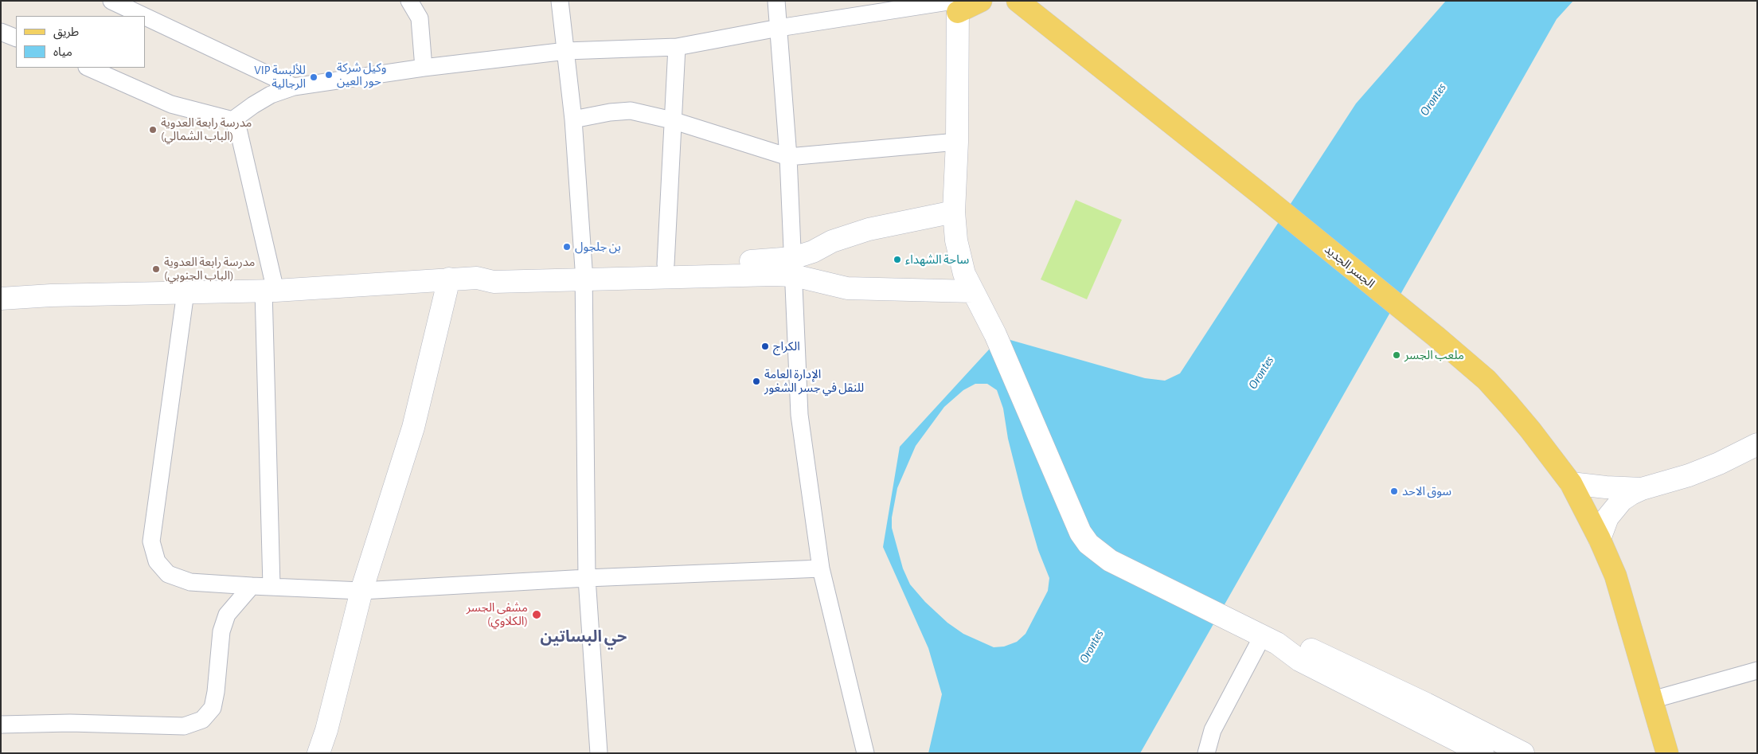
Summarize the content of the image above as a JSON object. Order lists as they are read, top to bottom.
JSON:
{
  "streets": {
    "main road": ["الجسر الجديد"]
  },
  "districts": ["حي البساتين"],
  "water": ["Orontes"],
  "places": [
    "وكيل شركة حور العين",
    "VIP للألبسة الرجالية",
    "مدرسة رابعة العدوية (الباب الشمالي)",
    "بن جلجول",
    "ساحة الشهداء",
    "مدرسة رابعة العدوية (الباب الجنوبي)",
    "الكراج",
    "ملعب الجسر",
    "الإدارة العامة للنقل في جسر الشغور",
    "سوق الاحد",
    "مشفى الجسر (الكلاوي)"
  ],
  "legend": ["طريق", "مياه"]
}
